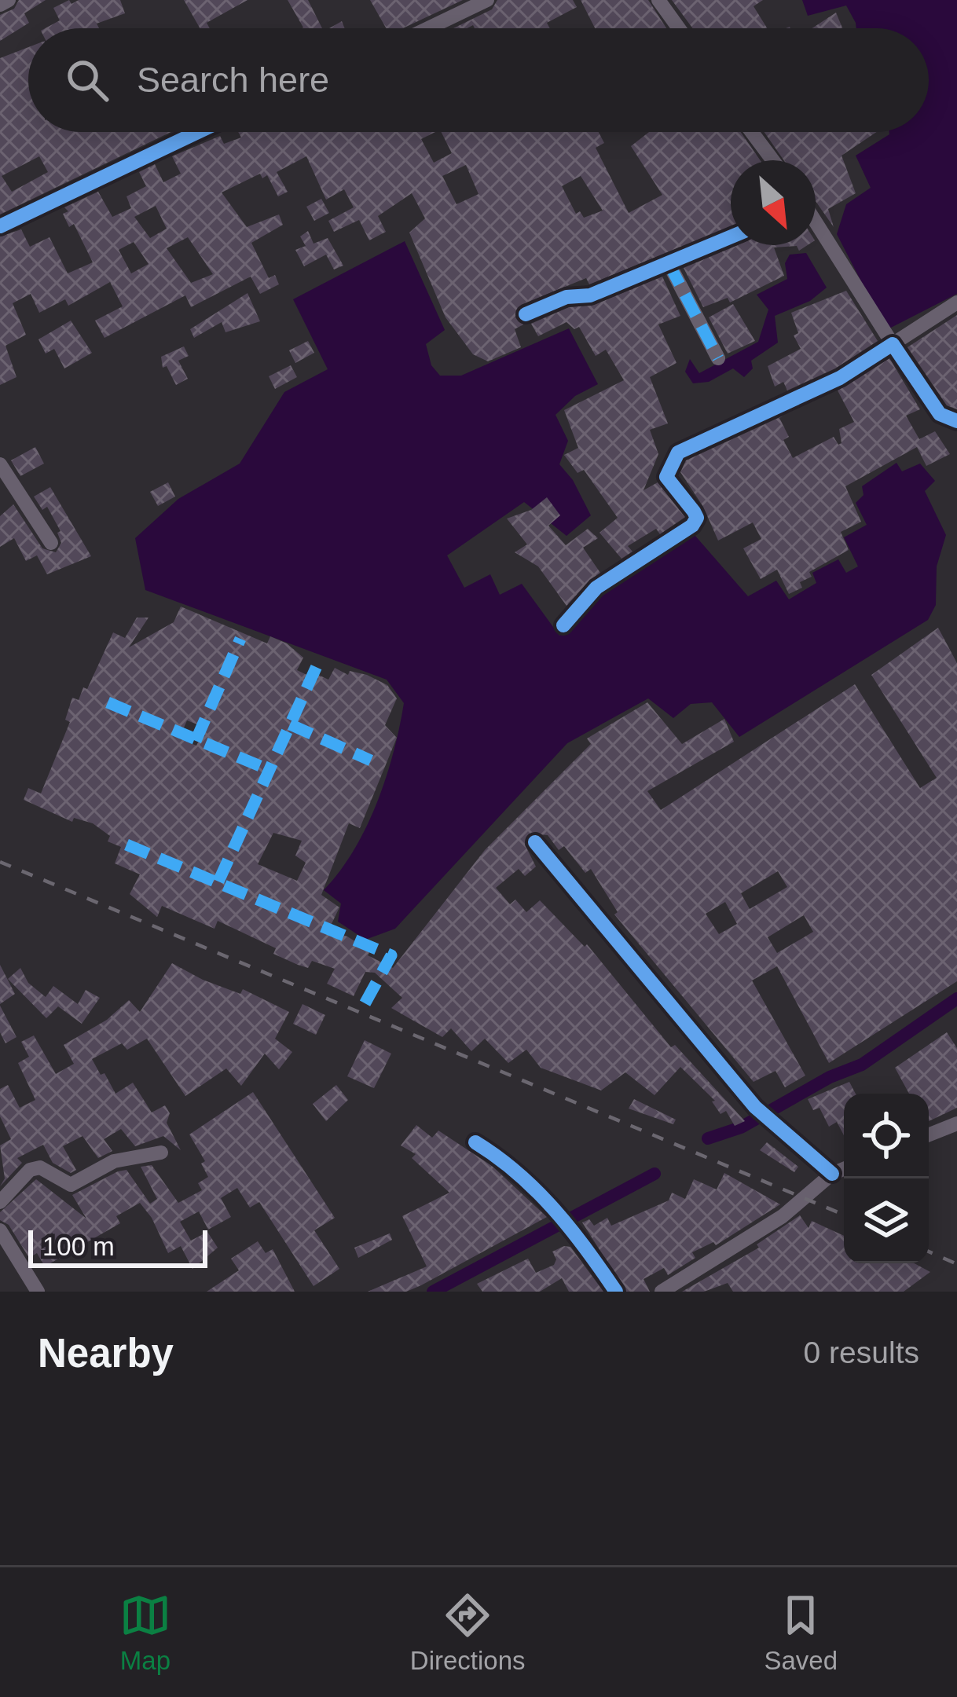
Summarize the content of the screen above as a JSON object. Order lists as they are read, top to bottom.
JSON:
{
  "scale_bar": "100 m",
  "north": "bottom right",
  "page": {
    "search": "Search here",
    "scale": "100 m",
    "heading": ["Nearby", "0 results"],
    "nav": ["Map", "Directions", "Saved"]
  }
}
